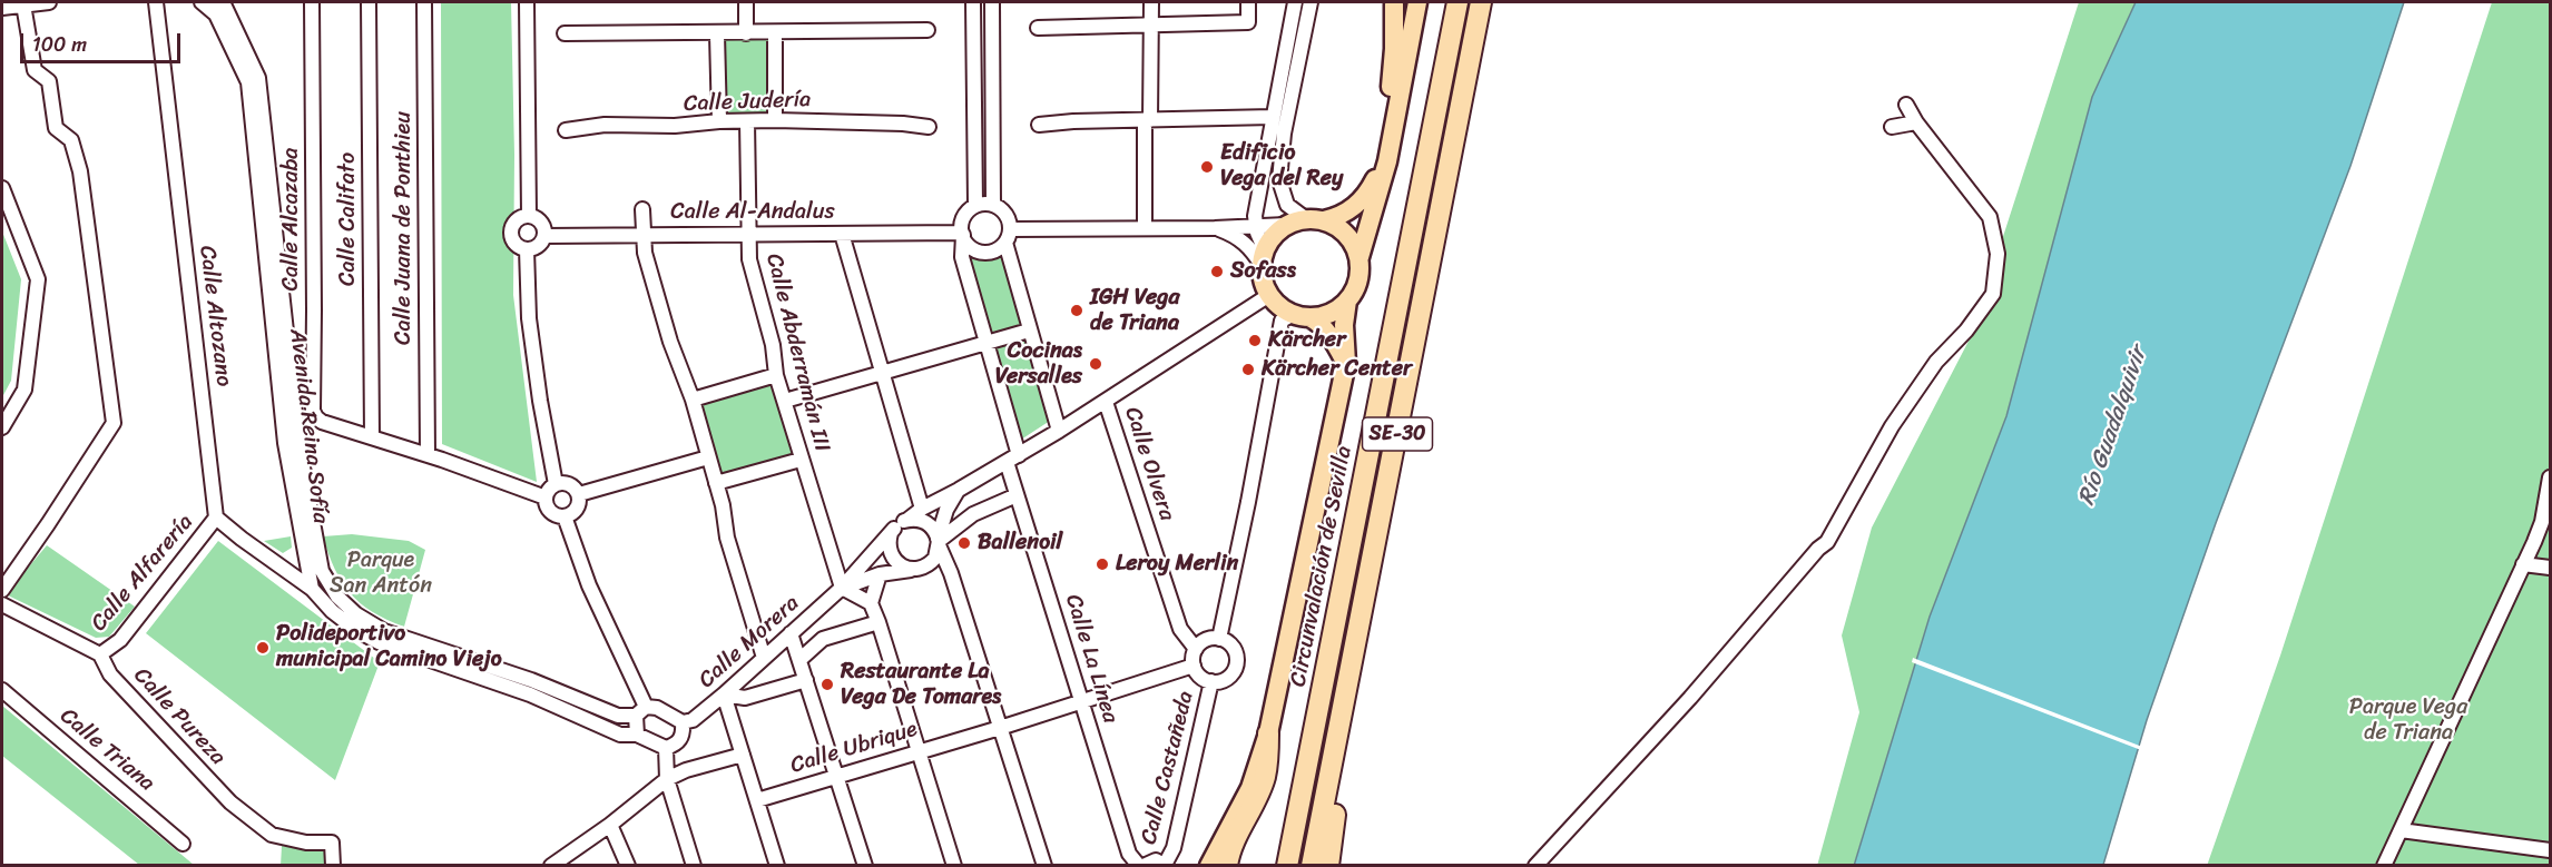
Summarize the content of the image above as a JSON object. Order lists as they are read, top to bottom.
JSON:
{
  "streets": {
    "highway": ["SE-30", "Circunvalación de Sevilla"],
    "street": [
      "Calle Judería",
      "Calle Al-Andalus",
      "Calle Alcazaba",
      "Calle Califato",
      "Calle Juana de Ponthieu",
      "Calle Altozano",
      "Calle Abderramán III",
      "Avenida Reina Sofía",
      "Calle Olvera",
      "Calle Alfarería",
      "Calle Morera",
      "Calle La Línea",
      "Calle Pureza",
      "Calle Ubrique",
      "Calle Triana",
      "Calle Castañeda"
    ]
  },
  "crossings": [
    ["Calle Judería", "Calle Abderramán III"],
    ["Calle Al-Andalus", "Calle Abderramán III"],
    ["Calle Alcazaba", "Calle Califato"],
    ["Calle Alcazaba", "Calle Juana de Ponthieu"],
    ["Calle Altozano", "Calle Alfarería"],
    ["Calle Abderramán III", "Calle Morera"],
    ["Avenida Reina Sofía", "Calle Morera"],
    ["Calle Olvera", "Calle Ubrique"],
    ["Calle Olvera", "Calle Castañeda"],
    ["Calle Alfarería", "Calle Pureza"],
    ["Calle La Línea", "Calle Ubrique"],
    ["Calle Ubrique", "Calle Castañeda"]
  ],
  "water": ["Río Guadalquivir"],
  "parks": ["Parque San Antón", "Parque Vega de Triana"],
  "places": [
    "Edificio Vega del Rey",
    "Sofass",
    "IGH Vega de Triana",
    "Kärcher",
    "Cocinas Versalles",
    "Kärcher Center",
    "Ballenoil",
    "Leroy Merlin",
    "Polideportivo municipal Camino Viejo",
    "Restaurante La Vega De Tomares"
  ],
  "scale_bar": "100 m"
}
